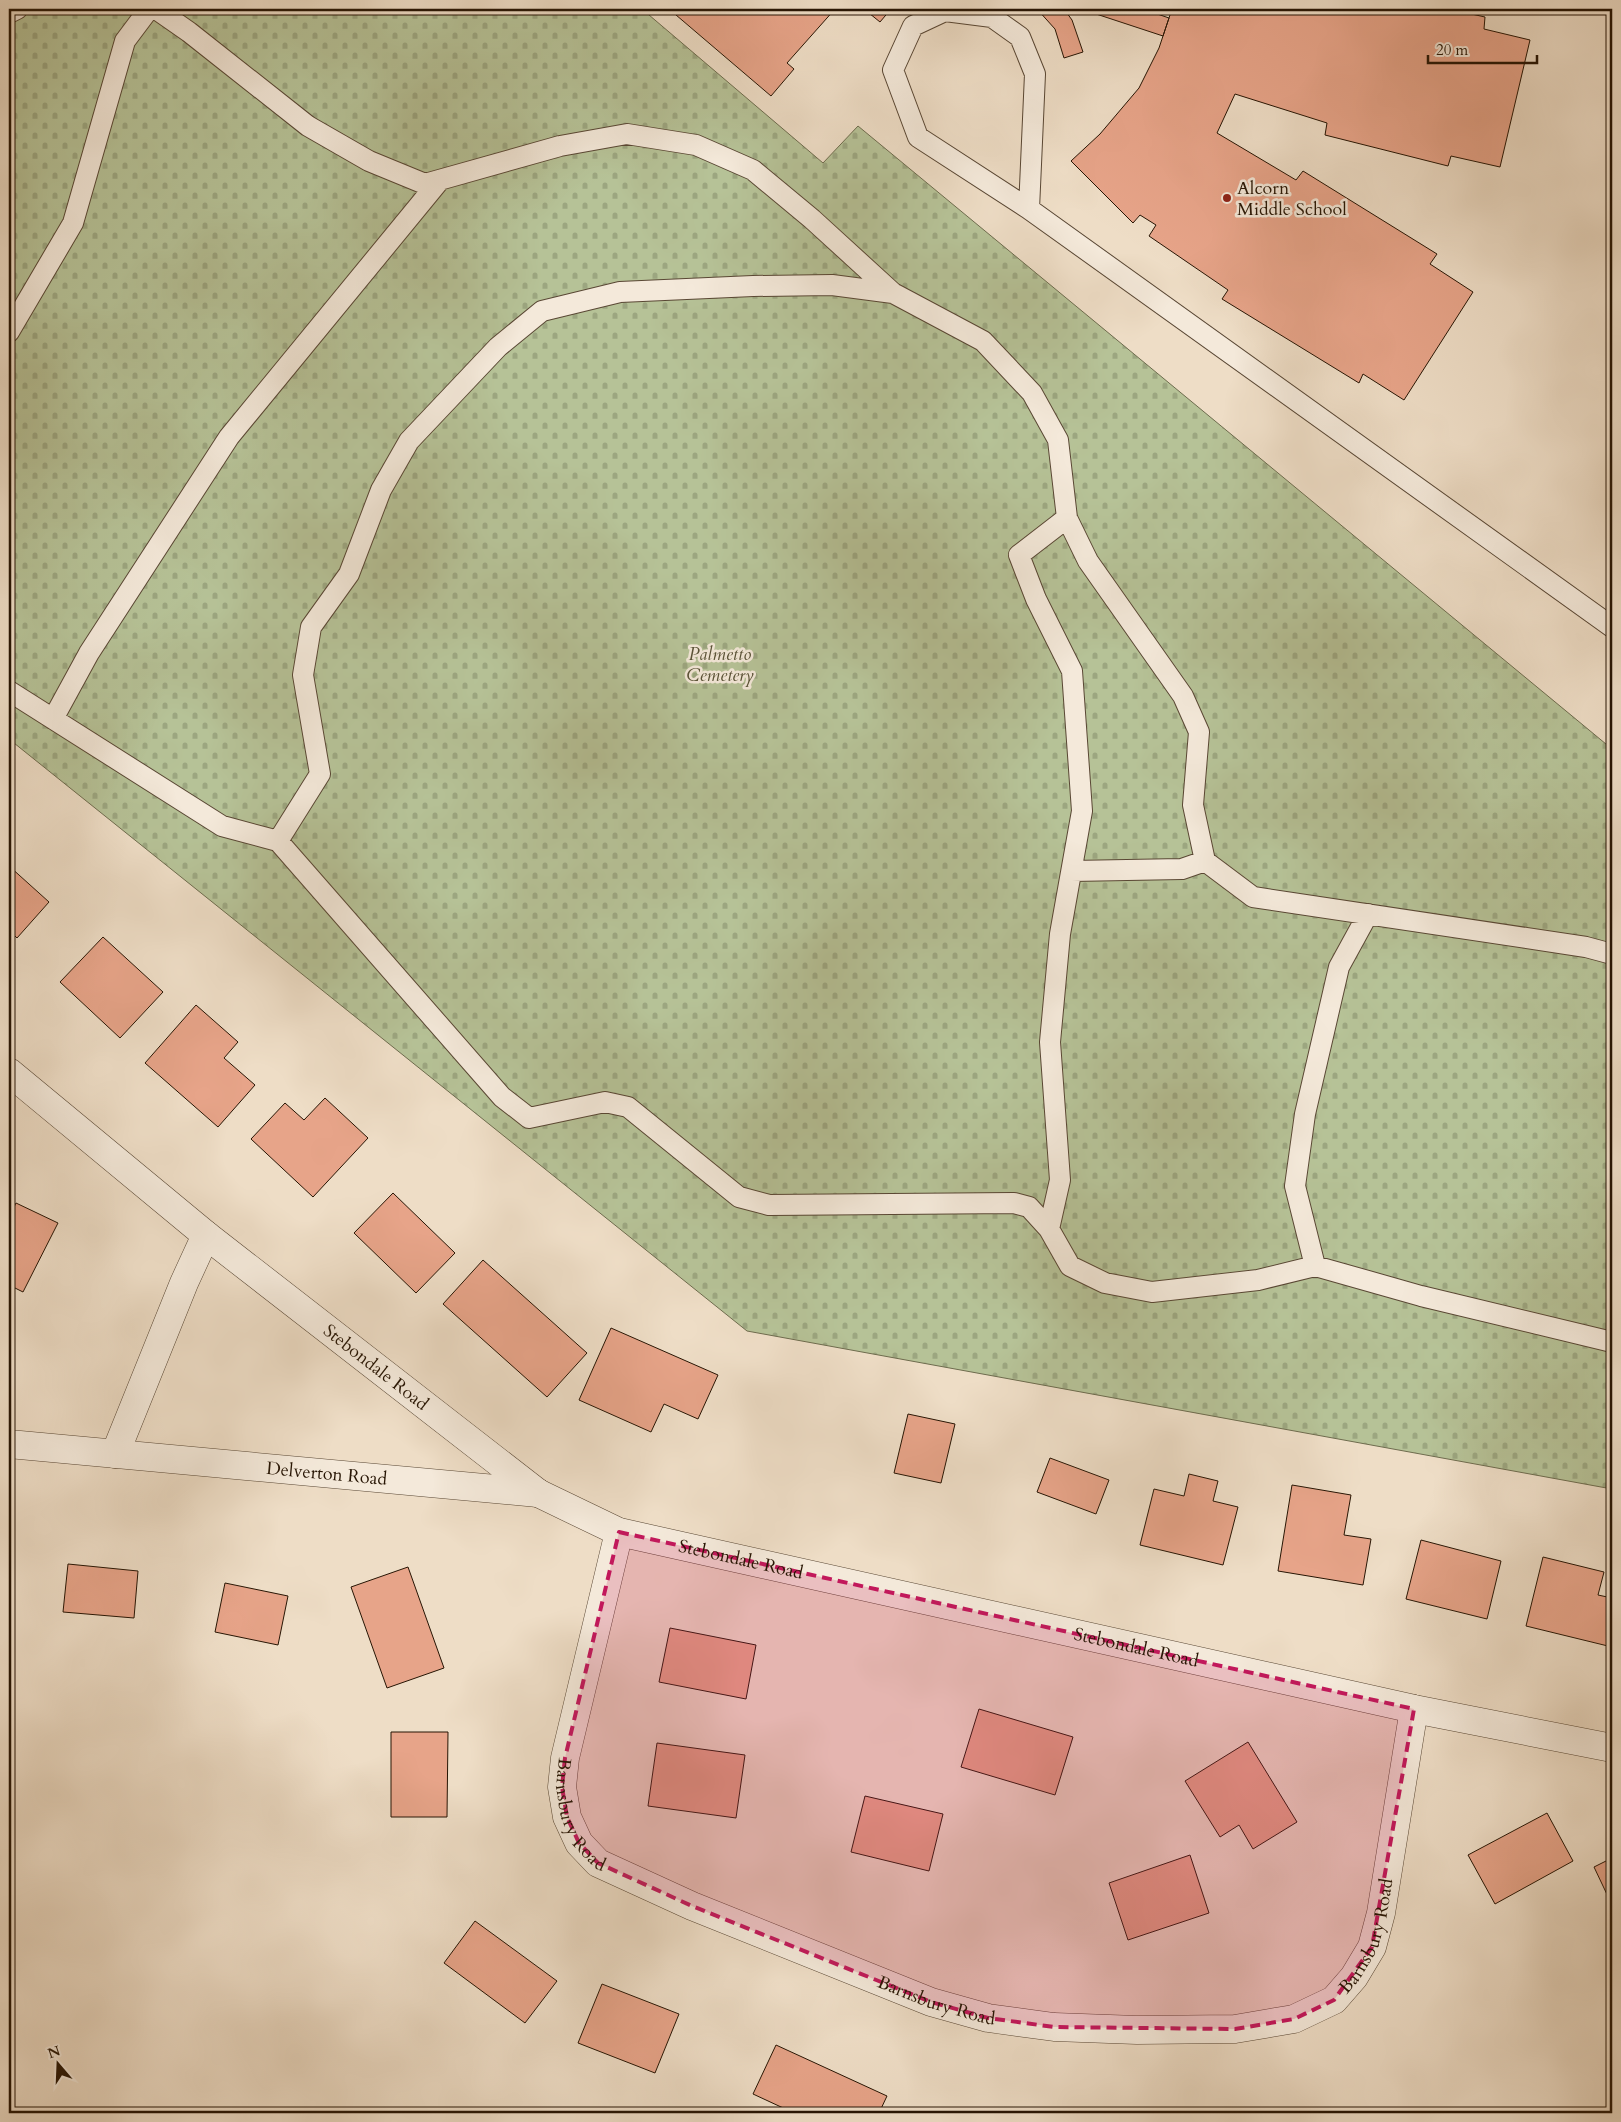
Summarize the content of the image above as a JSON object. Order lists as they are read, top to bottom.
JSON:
{
  "streets": {
    "street": ["Stebondale Road", "Delverton Road", "Barnsbury Road"]
  },
  "crossings": [
    ["Stebondale Road", "Delverton Road"],
    ["Stebondale Road", "Barnsbury Road"]
  ],
  "parks": ["Palmetto Cemetery"],
  "places": ["Alcorn Middle School"],
  "scale_bar": "20 m",
  "north": "top"
}
